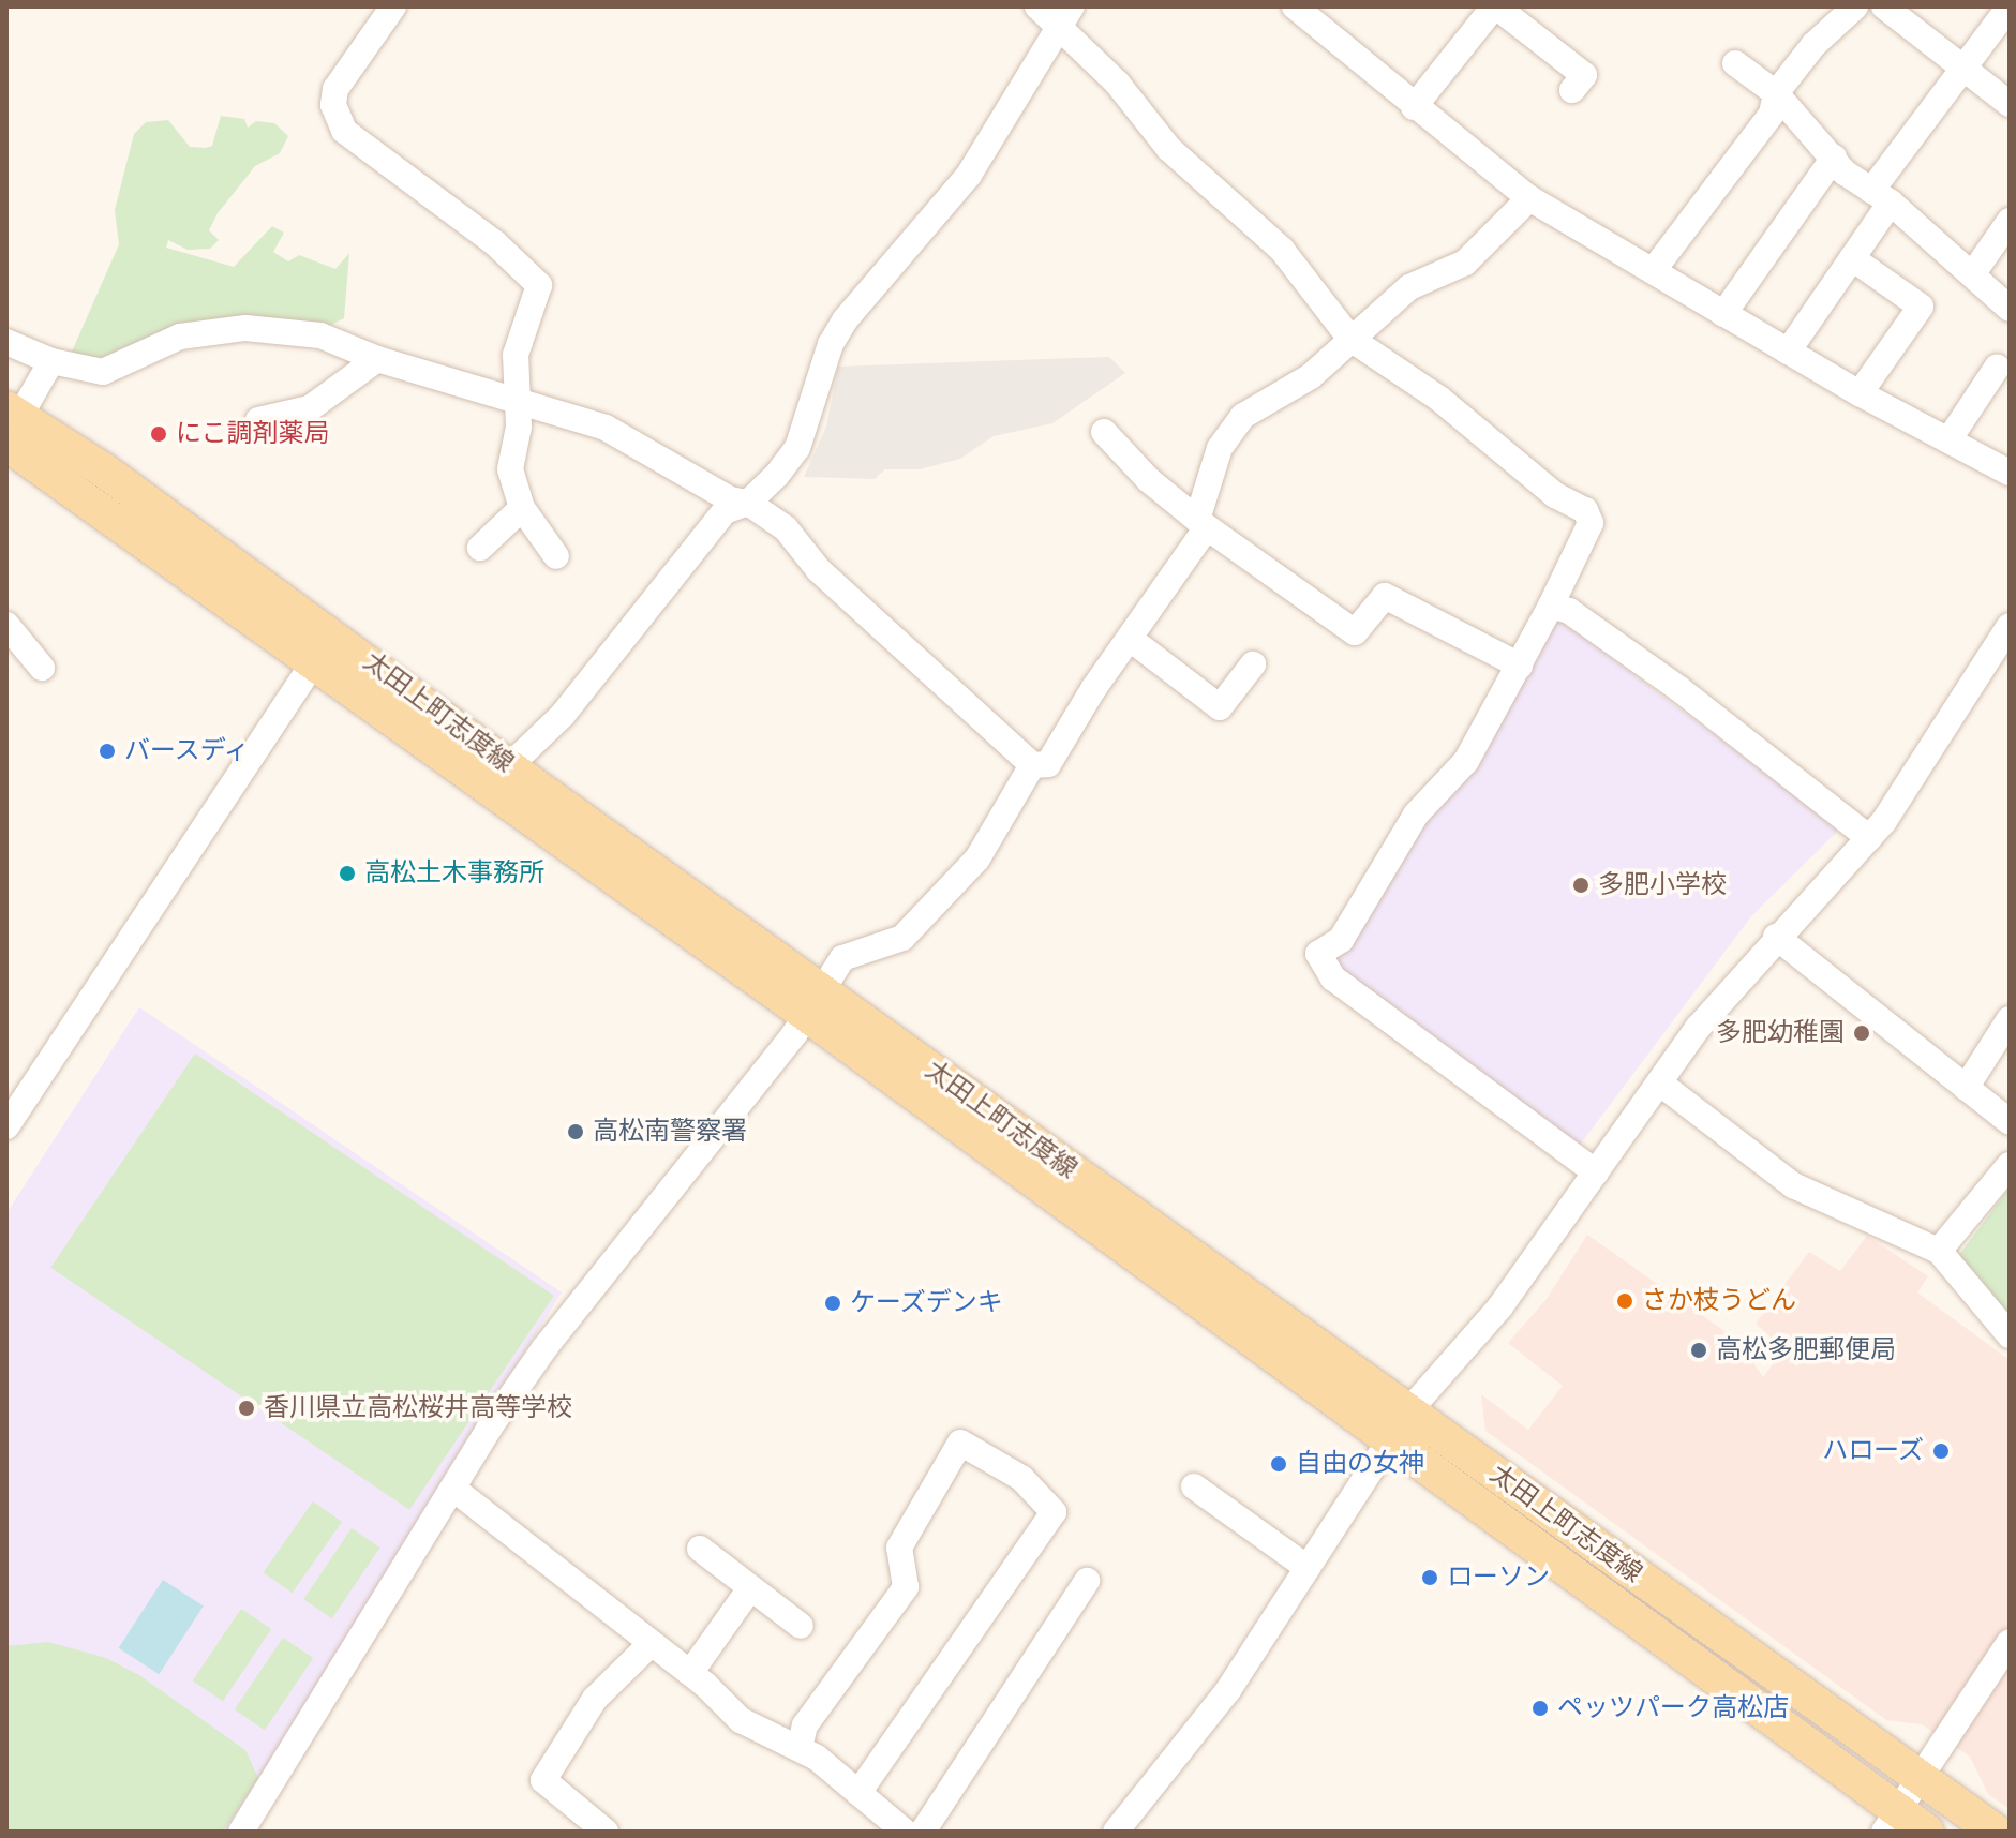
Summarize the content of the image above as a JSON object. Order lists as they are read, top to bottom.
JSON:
{
  "streets": {
    "main road": ["太田上町志度線"]
  },
  "places": [
    "にこ調剤薬局",
    "バースディ",
    "高松土木事務所",
    "多肥小学校",
    "多肥幼稚園",
    "高松南警察署",
    "さか枝うどん",
    "ケーズデンキ",
    "高松多肥郵便局",
    "香川県立高松桜井高等学校",
    "ハローズ",
    "自由の女神",
    "ローソン",
    "ペッツパーク高松店"
  ]
}
